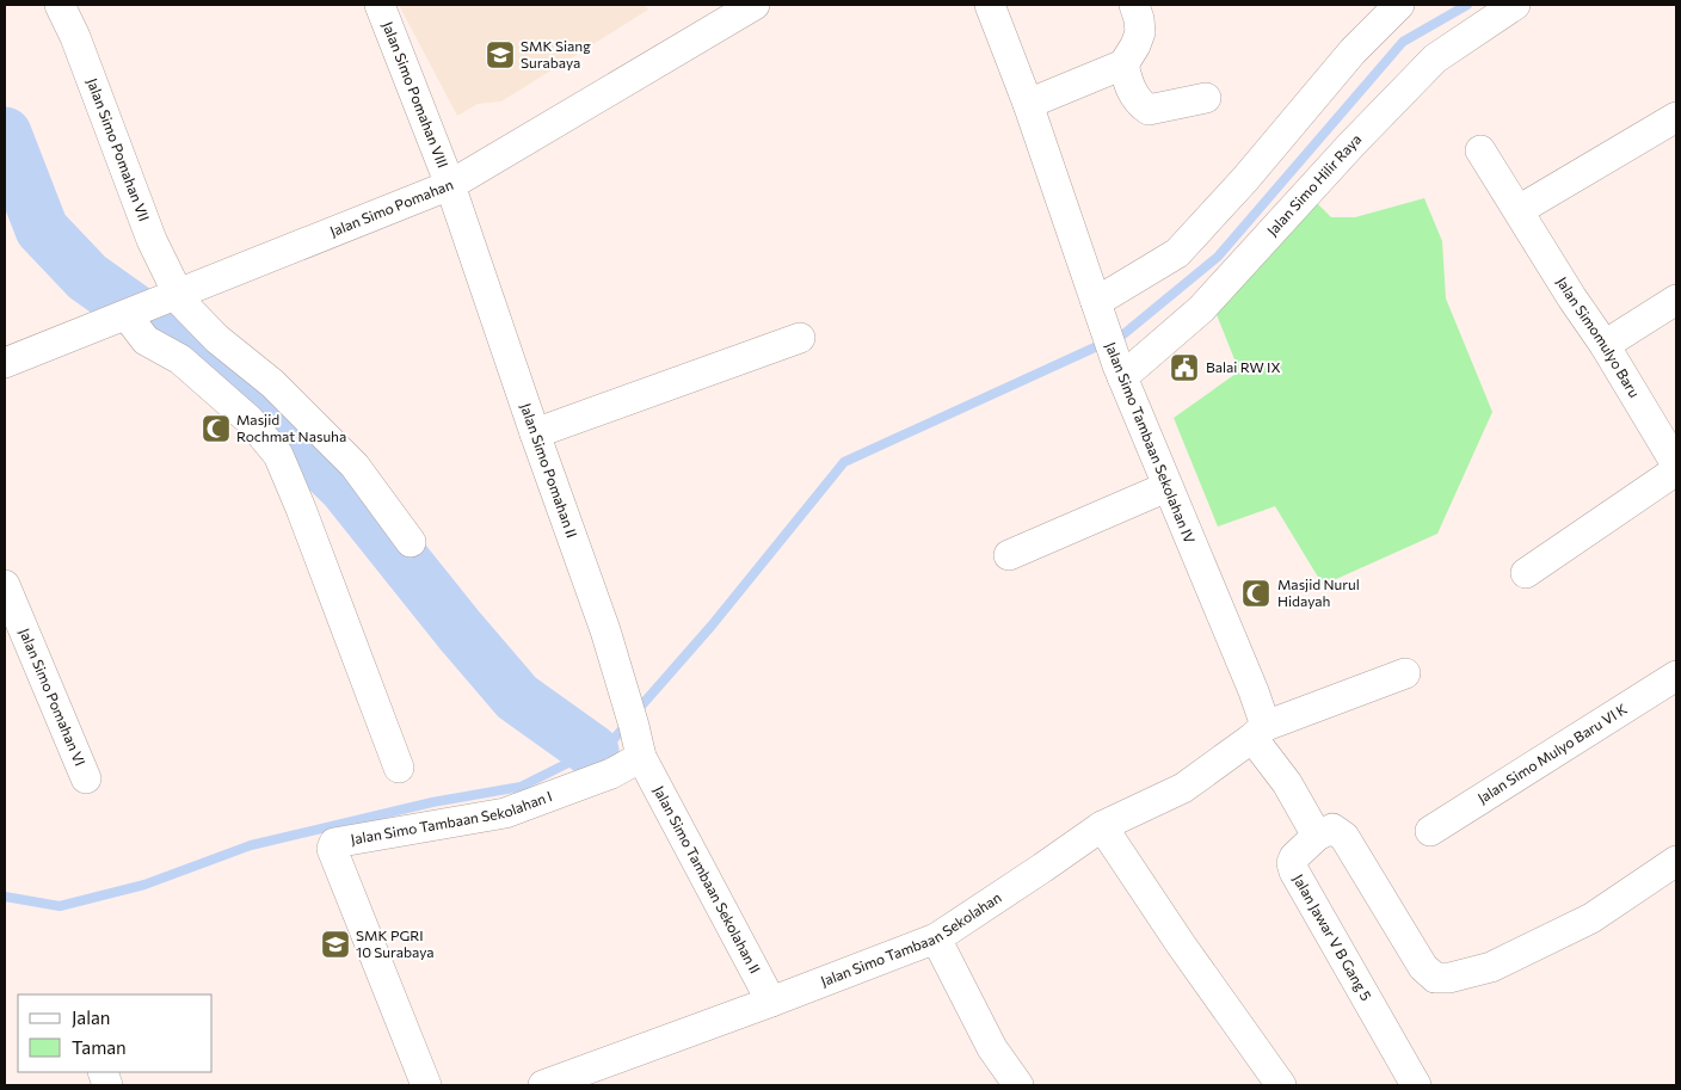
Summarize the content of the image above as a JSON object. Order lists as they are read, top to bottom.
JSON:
{
  "streets": {
    "street": [
      "Jalan Simo Pomahan VIII",
      "Jalan Simo Pomahan VII",
      "Jalan Simo Hilir Raya",
      "Jalan Simo Pomahan",
      "Jalan Simomulyo Baru",
      "Jalan Simo Tambaan Sekolahan IV",
      "Jalan Simo Pomahan II",
      "Jalan Simo Pomahan VI",
      "Jalan Simo Mulyo Baru VI K",
      "Jalan Simo Tambaan Sekolahan I",
      "Jalan Simo Tambaan Sekolahan II",
      "Jalan Simo Tambaan Sekolahan",
      "Jalan Jawar V B Gang 5"
    ]
  },
  "crossings": [
    ["Jalan Simo Pomahan VIII", "Jalan Simo Pomahan"],
    ["Jalan Simo Pomahan VIII", "Jalan Simo Pomahan II"],
    ["Jalan Simo Pomahan VII", "Jalan Simo Pomahan"],
    ["Jalan Simo Hilir Raya", "Jalan Simo Tambaan Sekolahan IV"],
    ["Jalan Simo Pomahan", "Jalan Simo Pomahan II"],
    ["Jalan Simo Tambaan Sekolahan IV", "Jalan Simo Tambaan Sekolahan"],
    ["Jalan Simo Pomahan II", "Jalan Simo Tambaan Sekolahan I"],
    ["Jalan Simo Pomahan II", "Jalan Simo Tambaan Sekolahan II"],
    ["Jalan Simo Tambaan Sekolahan I", "Jalan Simo Tambaan Sekolahan II"],
    ["Jalan Simo Tambaan Sekolahan II", "Jalan Simo Tambaan Sekolahan"]
  ],
  "places": {
    "school or university": ["SMK Siang Surabaya", "SMK PGRI 10 Surabaya"],
    "public building": ["Balai RW IX"],
    "mosque": ["Masjid Rochmat Nasuha", "Masjid Nurul Hidayah"]
  },
  "legend": ["Jalan", "Taman"]
}
